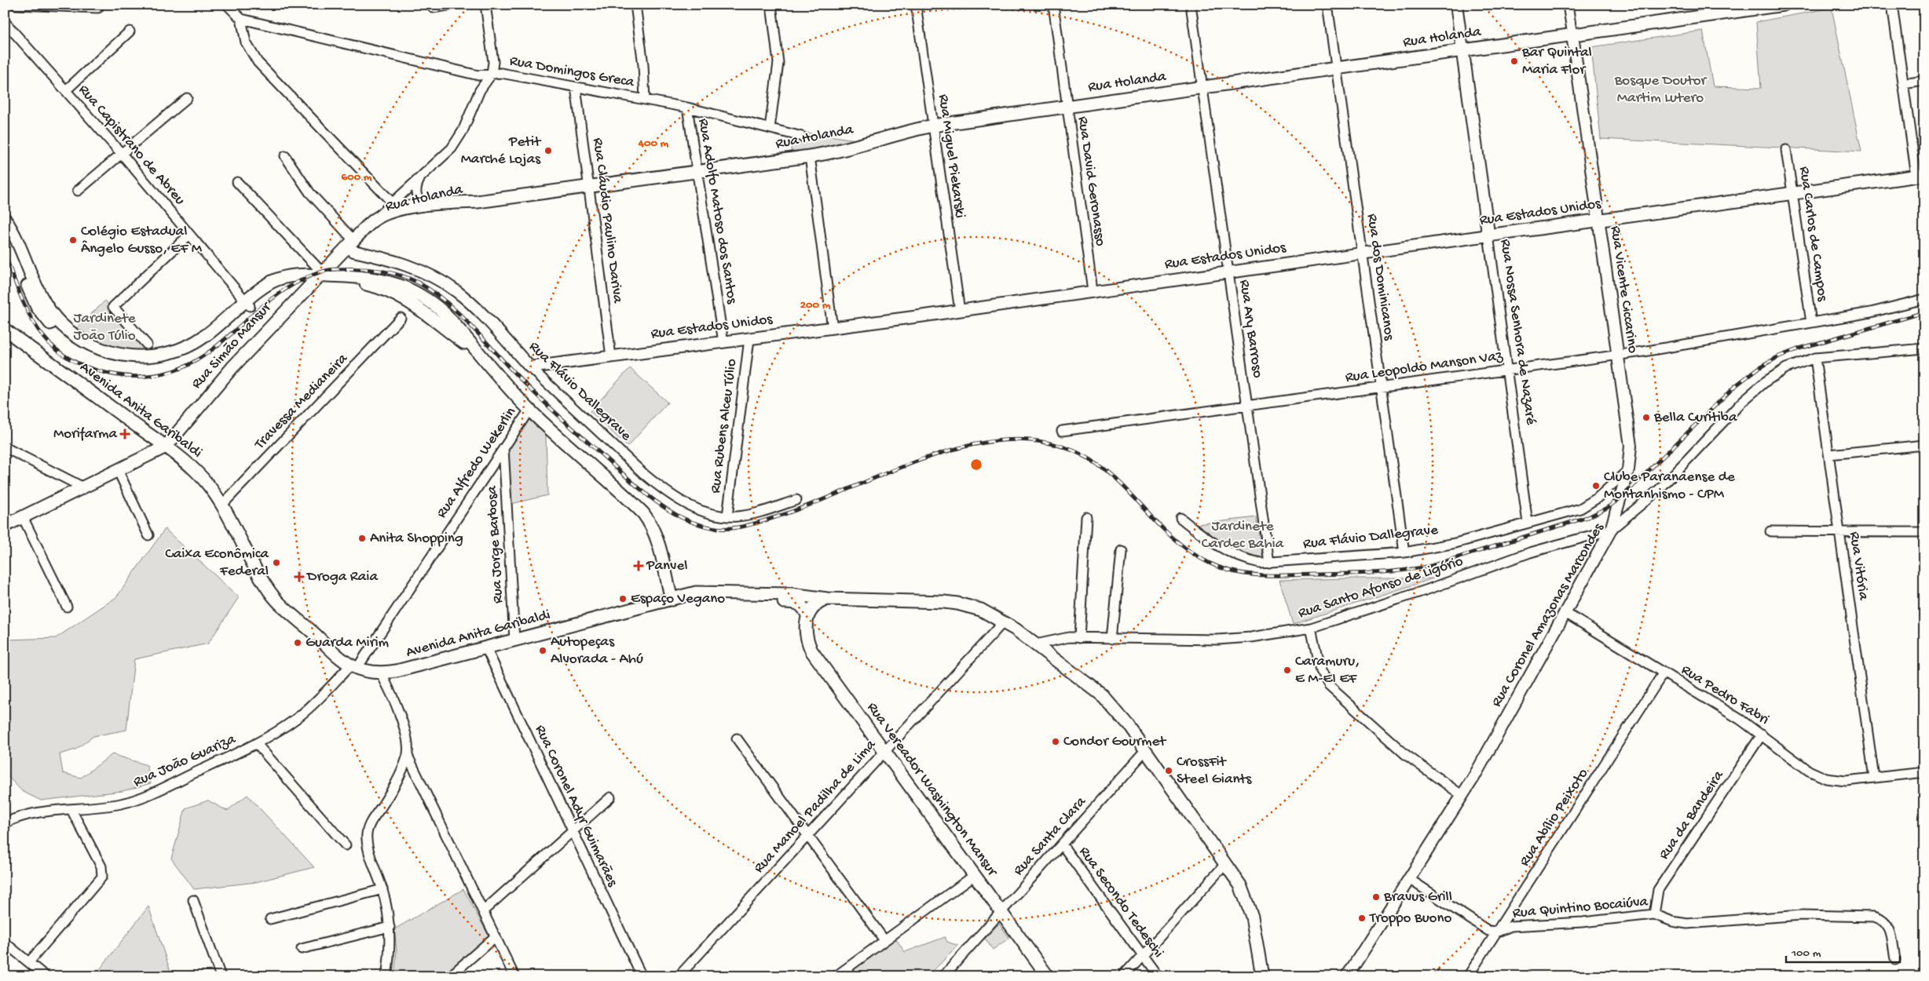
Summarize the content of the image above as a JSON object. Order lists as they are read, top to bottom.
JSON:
{
  "streets": {
    "main road": [
      "Rua Holanda",
      "Rua Estados Unidos",
      "Rua Nossa Senhora de Nazaré",
      "Rua Simão Mansur",
      "Avenida Anita Garibaldi",
      "Rua Vereador Washington Mansur"
    ],
    "street": [
      "Rua Domingos Greca",
      "Rua Capistrano de Abreu",
      "Rua Miguel Piekarski",
      "Rua David Geronasso",
      "Rua Adolfo Matoso dos Santos",
      "Rua Cláudio Paulino Dariva",
      "Rua Carlos de Campos",
      "Rua dos Dominicanos",
      "Rua Vicente Ciccarino",
      "Rua Ary Barroso",
      "Rua Leopoldo Manson Vaz",
      "Rua Flávio Dallegrave",
      "Travessa Medianeira",
      "Rua Rubens Alceu Túlio",
      "Rua Alfredo Wekerlin",
      "Rua Jorge Barbosa",
      "Rua Vitória",
      "Rua Santo Afonso de Ligório",
      "Rua Coronel Amazonas Marcondes",
      "Rua Pedro Fabri",
      "Rua João Guariza",
      "Rua Coronel Adyr Guimarães",
      "Rua Manoel Padilha de Lima",
      "Rua da Bandeira",
      "Rua Abílio Peixoto",
      "Rua Santa Clara",
      "Rua Secondo Tedeschi",
      "Rua Quintino Bocaiúva"
    ]
  },
  "crossings": [
    ["Rua Holanda", "Rua Miguel Piekarski"],
    ["Rua Holanda", "Rua David Geronasso"],
    ["Rua Holanda", "Rua Adolfo Matoso dos Santos"],
    ["Rua Holanda", "Rua Cláudio Paulino Dariva"],
    ["Rua Holanda", "Rua dos Dominicanos"],
    ["Rua Holanda", "Rua Vicente Ciccarino"],
    ["Rua Holanda", "Rua Ary Barroso"],
    ["Rua Holanda", "Rua Nossa Senhora de Nazaré"],
    ["Rua Holanda", "Rua Simão Mansur"],
    ["Rua Domingos Greca", "Rua Adolfo Matoso dos Santos"],
    ["Rua Domingos Greca", "Rua Cláudio Paulino Dariva"],
    ["Rua Domingos Greca", "Rua Simão Mansur"],
    ["Rua Miguel Piekarski", "Rua Estados Unidos"],
    ["Rua David Geronasso", "Rua Estados Unidos"],
    ["Rua Adolfo Matoso dos Santos", "Rua Estados Unidos"],
    ["Rua Estados Unidos", "Rua Cláudio Paulino Dariva"],
    ["Rua Estados Unidos", "Rua Carlos de Campos"],
    ["Rua Estados Unidos", "Rua dos Dominicanos"],
    ["Rua Estados Unidos", "Rua Vicente Ciccarino"],
    ["Rua Estados Unidos", "Rua Ary Barroso"],
    ["Rua Estados Unidos", "Rua Nossa Senhora de Nazaré"],
    ["Rua Estados Unidos", "Rua Flávio Dallegrave"],
    ["Rua Estados Unidos", "Rua Rubens Alceu Túlio"],
    ["Rua Carlos de Campos", "Rua Leopoldo Manson Vaz"],
    ["Rua dos Dominicanos", "Rua Leopoldo Manson Vaz"],
    ["Rua dos Dominicanos", "Rua Flávio Dallegrave"],
    ["Rua Vicente Ciccarino", "Rua Leopoldo Manson Vaz"],
    ["Rua Vicente Ciccarino", "Rua Flávio Dallegrave"],
    ["Rua Vicente Ciccarino", "Rua Santo Afonso de Ligório"],
    ["Rua Vicente Ciccarino", "Rua Coronel Amazonas Marcondes"],
    ["Rua Ary Barroso", "Rua Leopoldo Manson Vaz"],
    ["Rua Ary Barroso", "Rua Flávio Dallegrave"],
    ["Rua Nossa Senhora de Nazaré", "Rua Leopoldo Manson Vaz"],
    ["Rua Nossa Senhora de Nazaré", "Rua Flávio Dallegrave"],
    ["Rua Simão Mansur", "Rua Flávio Dallegrave"],
    ["Rua Simão Mansur", "Avenida Anita Garibaldi"],
    ["Rua Flávio Dallegrave", "Rua Rubens Alceu Túlio"],
    ["Travessa Medianeira", "Avenida Anita Garibaldi"],
    ["Avenida Anita Garibaldi", "Rua Alfredo Wekerlin"],
    ["Avenida Anita Garibaldi", "Rua Jorge Barbosa"],
    ["Avenida Anita Garibaldi", "Rua Santo Afonso de Ligório"],
    ["Avenida Anita Garibaldi", "Rua João Guariza"],
    ["Avenida Anita Garibaldi", "Rua Vereador Washington Mansur"],
    ["Avenida Anita Garibaldi", "Rua Coronel Adyr Guimarães"],
    ["Avenida Anita Garibaldi", "Rua Manoel Padilha de Lima"],
    ["Avenida Anita Garibaldi", "Rua Santa Clara"],
    ["Rua Alfredo Wekerlin", "Rua Jorge Barbosa"],
    ["Rua Alfredo Wekerlin", "Rua João Guariza"],
    ["Rua Vitória", "Rua Coronel Amazonas Marcondes"],
    ["Rua Vitória", "Rua Pedro Fabri"],
    ["Rua Santo Afonso de Ligório", "Rua Coronel Amazonas Marcondes"],
    ["Rua Coronel Amazonas Marcondes", "Rua Pedro Fabri"],
    ["Rua Coronel Amazonas Marcondes", "Rua Quintino Bocaiúva"],
    ["Rua Pedro Fabri", "Rua da Bandeira"],
    ["Rua Pedro Fabri", "Rua Abílio Peixoto"],
    ["Rua Vereador Washington Mansur", "Rua Manoel Padilha de Lima"],
    ["Rua Vereador Washington Mansur", "Rua Santa Clara"],
    ["Rua da Bandeira", "Rua Quintino Bocaiúva"],
    ["Rua Abílio Peixoto", "Rua Quintino Bocaiúva"],
    ["Rua Santa Clara", "Rua Secondo Tedeschi"]
  ],
  "parks": ["Bosque Doutor Martim Lutero", "Jardinete João Túlio", "Jardinete Cardec Bahia"],
  "places": {
    "other": [
      "Bar Quintal Maria Flor",
      "Petit Marché Lojas",
      "Colégio Estadual Ângelo Gusso, EF M",
      "Bella Curitiba",
      "Clube Paranaense de Montanhismo - CPM",
      "Anita Shopping",
      "Caixa Econômica Federal",
      "Espaço Vegano",
      "Guarda Mirim",
      "Autopeças Alvorada - Ahú",
      "Caramuru, E M-EI EF",
      "Condor Gourmet",
      "CrossFit Steel Giants",
      "Bravus Grill",
      "Troppo Buono"
    ],
    "health": ["Morifarma", "Panvel", "Droga Raia"]
  },
  "scale_bar": "100 m",
  "rings": ["400 m", "600 m", "200 m"]
}
